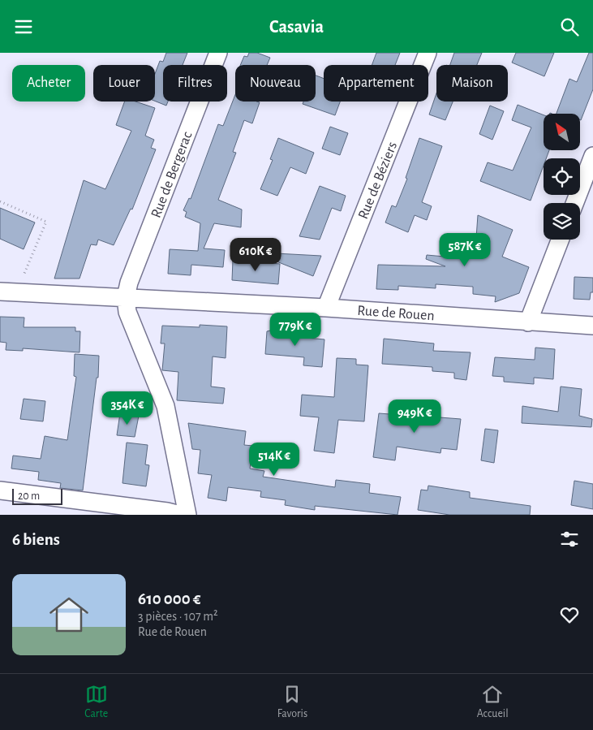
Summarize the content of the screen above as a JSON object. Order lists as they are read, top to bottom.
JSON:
{
  "streets": {
    "street": ["Rue de Bergerac", "Rue de Béziers", "Rue de Rouen"]
  },
  "crossings": [
    ["Rue de Bergerac", "Rue de Rouen"],
    ["Rue de Béziers", "Rue de Rouen"]
  ],
  "scale_bar": "20 m",
  "north": "top left",
  "page": {
    "header": "Casavia",
    "chip": [
      "Acheter",
      "Louer",
      "Filtres",
      "Nouveau",
      "Appartement",
      "Maison"
    ],
    "price": [
      "587K €",
      "610K €",
      "779K €",
      "354K €",
      "949K €",
      "514K €"
    ],
    "scale": "20 m",
    "heading": "6 biens",
    "list": [
      {
        "name": "610 000 €",
        "note": "3 pièces · 107 m² · Rue de Rouen"
      }
    ],
    "tabs": ["Carte", "Favoris", "Accueil"]
  }
}
